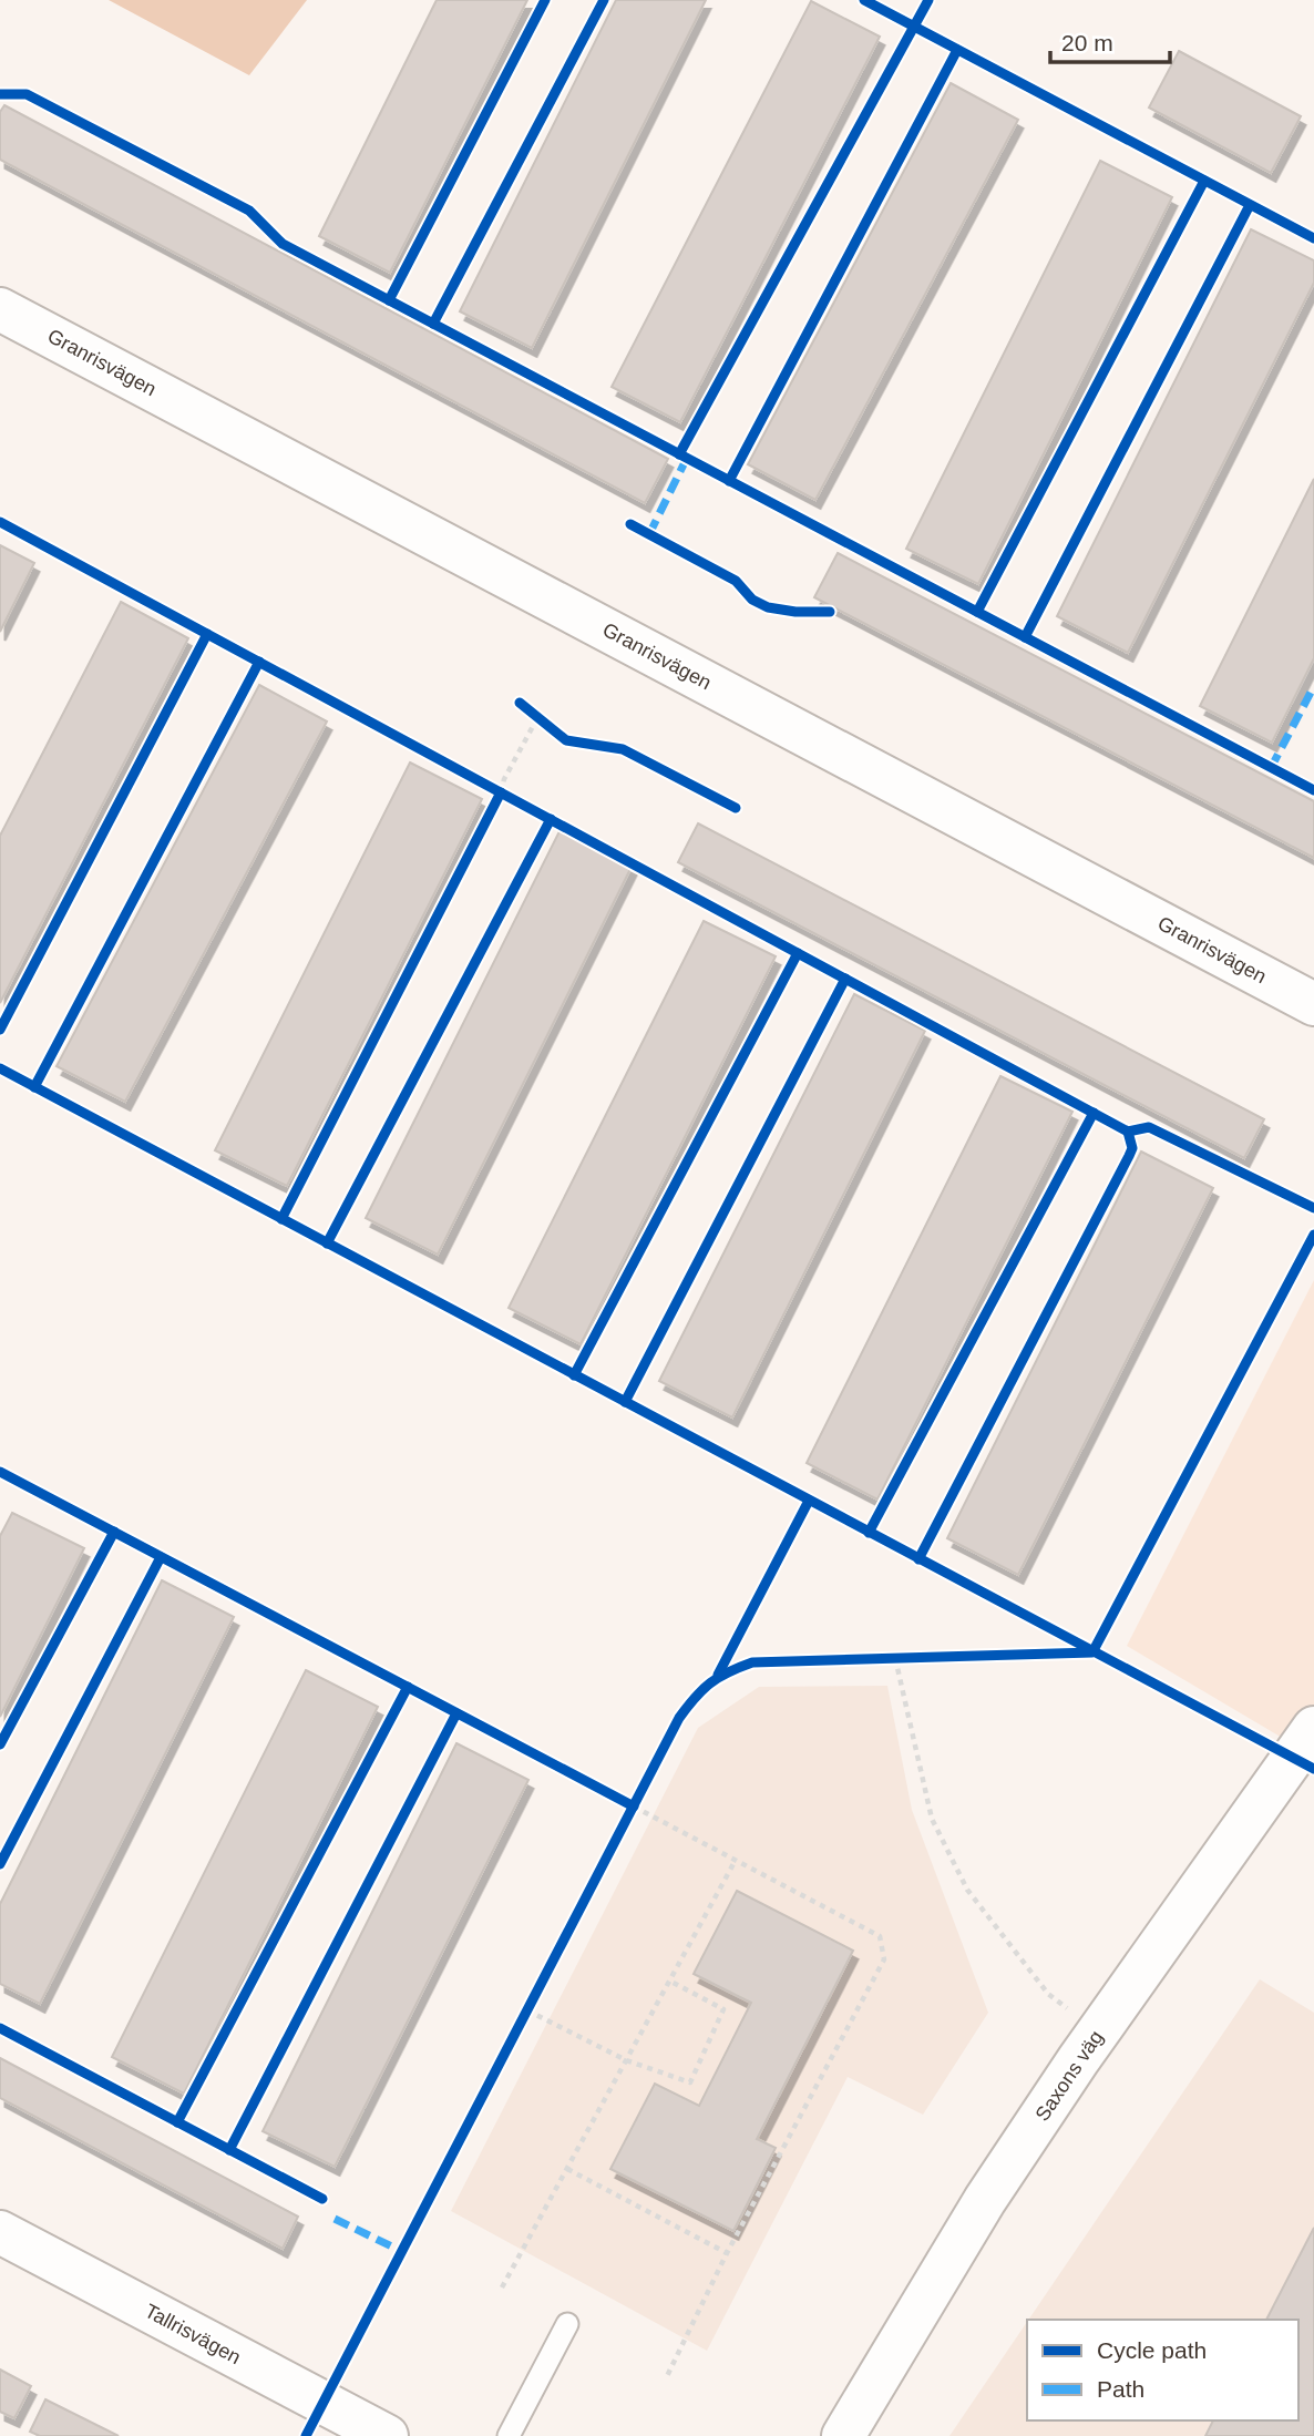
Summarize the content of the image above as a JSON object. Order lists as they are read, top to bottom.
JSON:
{
  "streets": {
    "street": ["Granrisvägen", "Saxons väg", "Tallrisvägen"]
  },
  "legend": ["Cycle path", "Path"],
  "scale_bar": "20 m"
}
